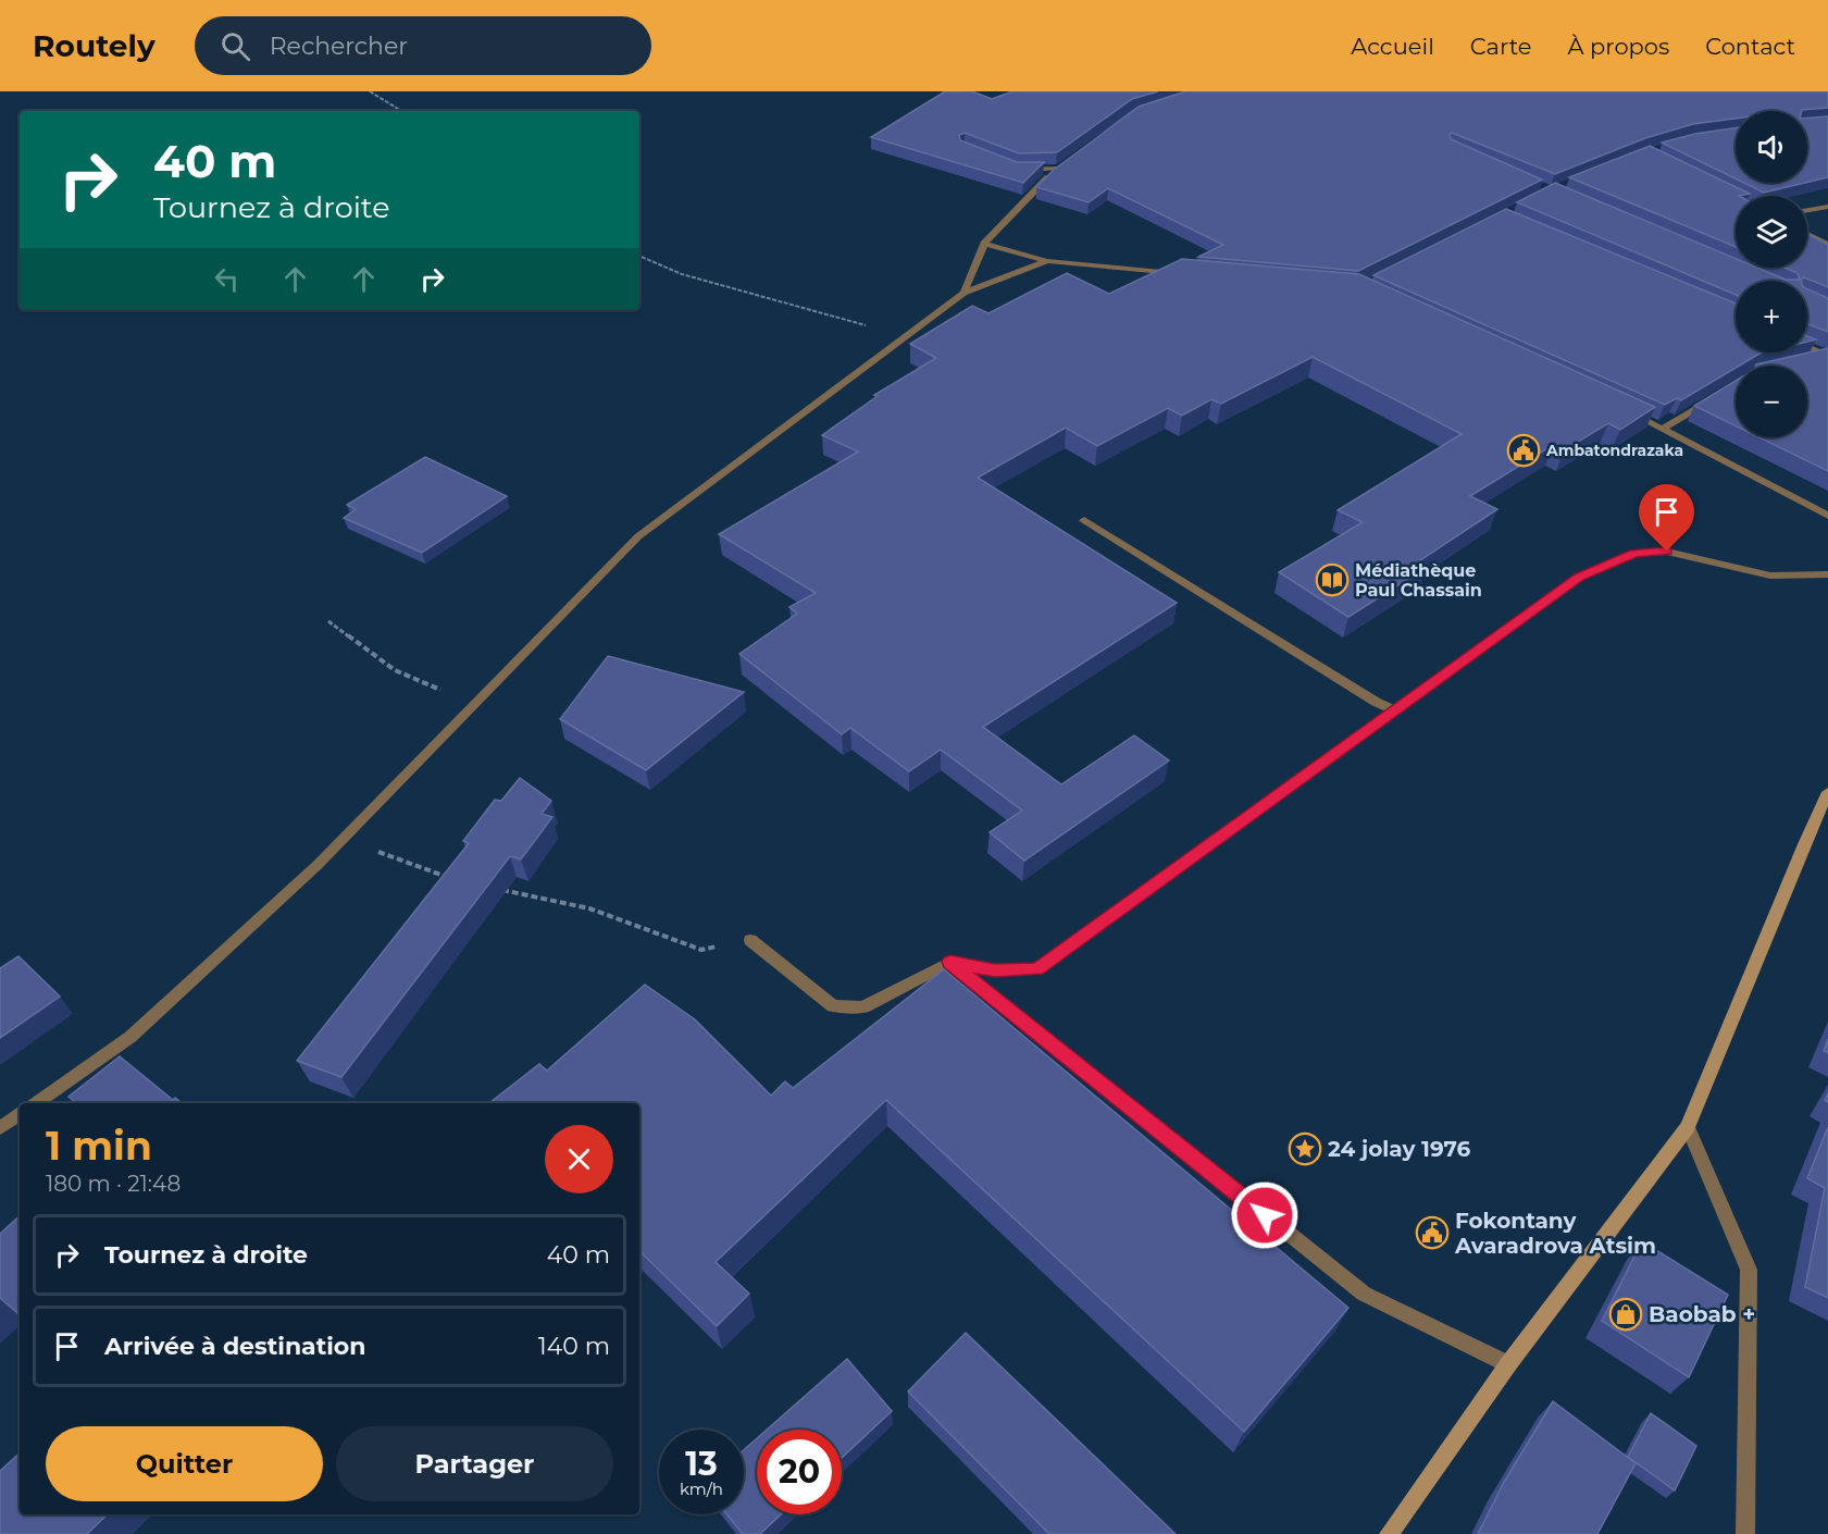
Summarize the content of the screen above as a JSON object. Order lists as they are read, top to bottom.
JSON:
{
  "places": {
    "public building": ["Ambatondrazaka", "Fokontany Avaradrova Atsim"],
    "library": ["Médiathèque Paul Chassain"],
    "place": ["24 jolay 1976"],
    "shop": ["Baobab +"]
  },
  "page": {
    "header": "Routely",
    "search": "Rechercher",
    "nav": [
      "Accueil",
      "Carte",
      "À propos",
      "Contact"
    ],
    "map_buttons": ["+", "−"],
    "turn": ["40 m", "Tournez à droite"],
    "heading": ["1 min", "180 m · 21:48"],
    "list": [
      {
        "name": "Tournez à droite",
        "value": "40 m"
      },
      {
        "name": "Arrivée à destination",
        "value": "140 m"
      }
    ],
    "buttons": ["Quitter", "Partager"],
    "speed": "13 km/h",
    "limit": "20"
  }
}
